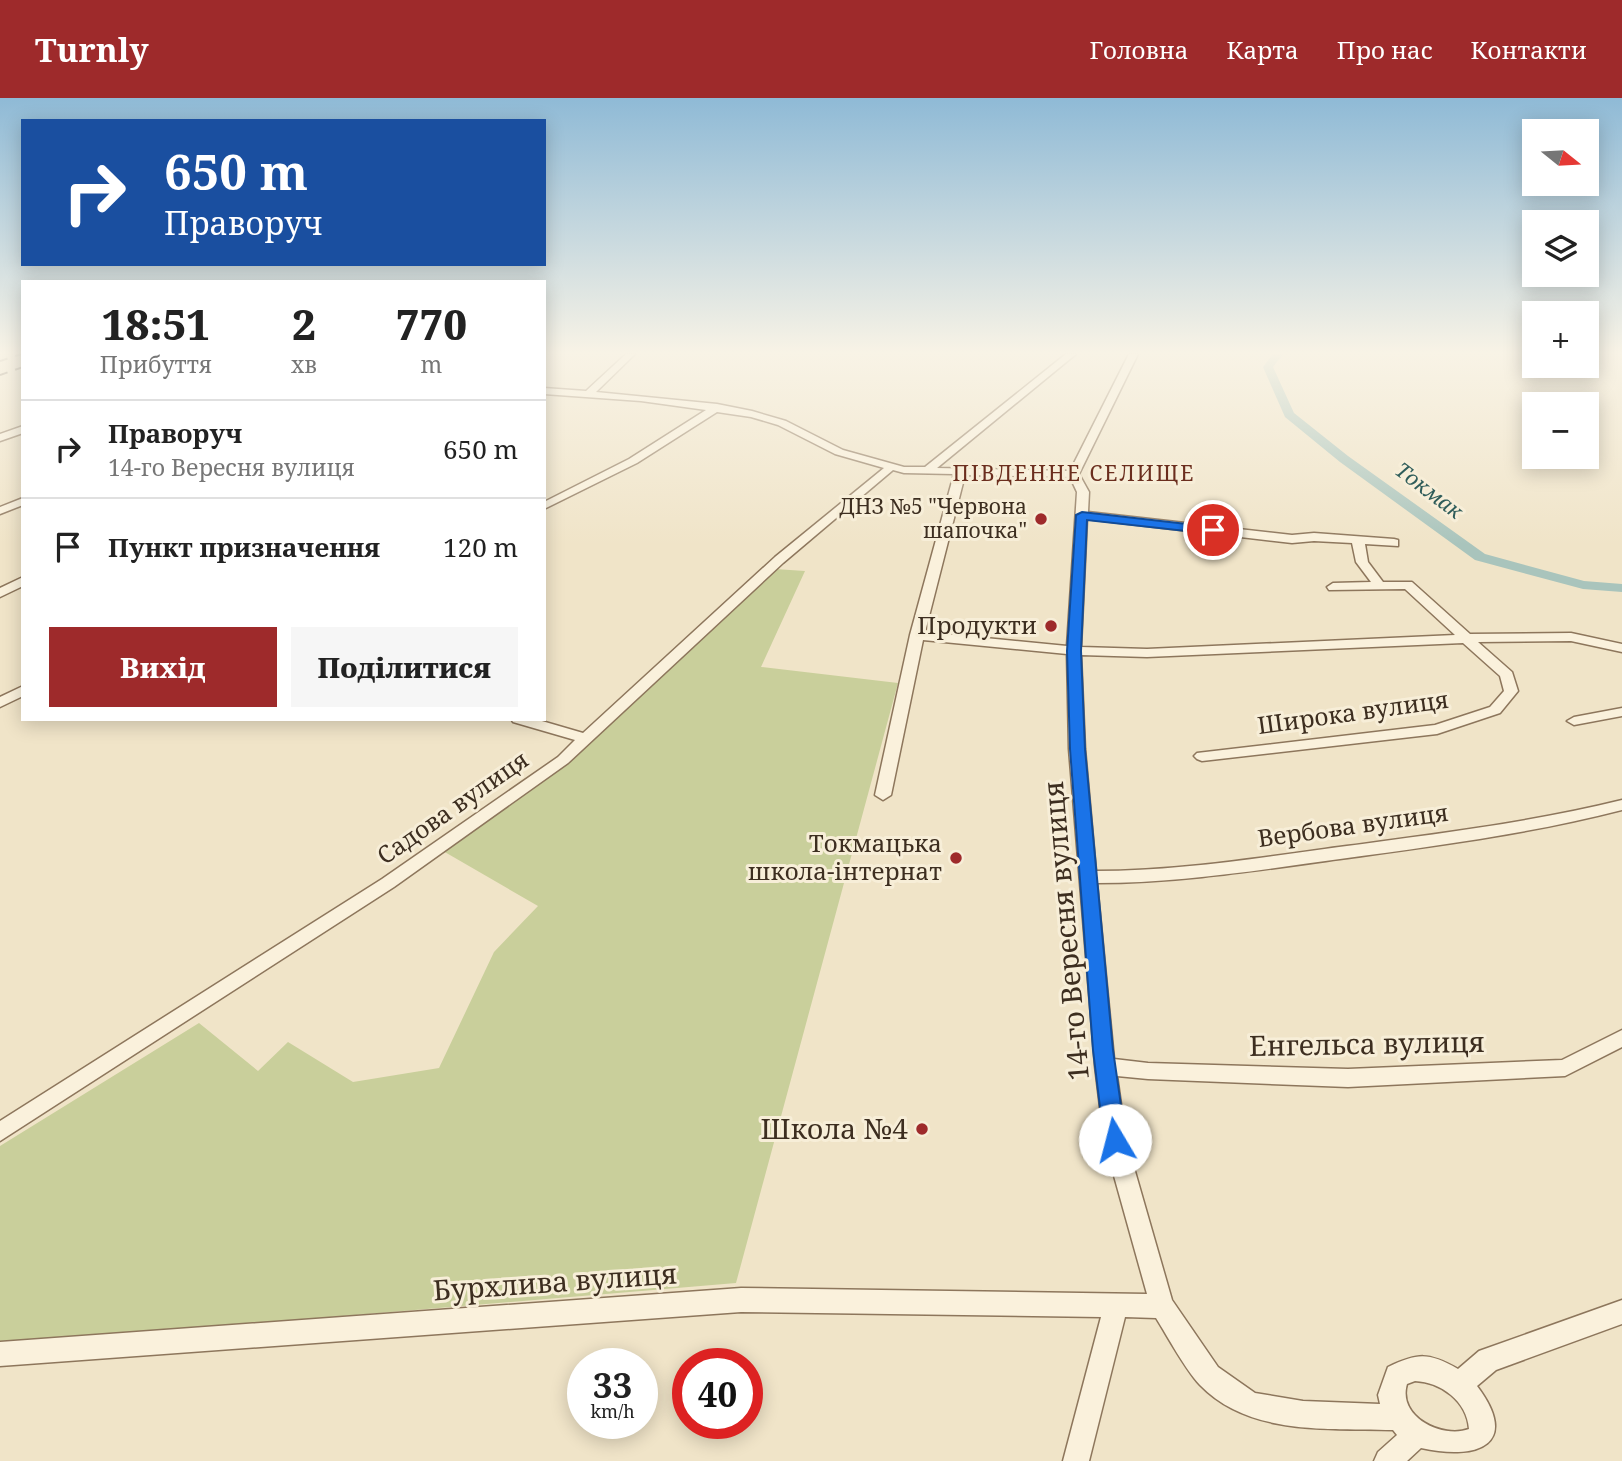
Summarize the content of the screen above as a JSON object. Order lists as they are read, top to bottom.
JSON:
{
  "streets": {
    "street": [
      "Широка вулиця",
      "Садова вулиця",
      "Вербова вулиця",
      "14-го Вересня вулиця",
      "Енгельса вулиця",
      "Бурхлива вулиця"
    ]
  },
  "crossings": [
    ["Вербова вулиця", "14-го Вересня вулиця"],
    ["14-го Вересня вулиця", "Енгельса вулиця"],
    ["14-го Вересня вулиця", "Бурхлива вулиця"]
  ],
  "districts": ["ПІВДЕННЕ СЕЛИЩЕ"],
  "water": ["Токмак"],
  "places": [
    "ДНЗ №5 \"Червона шапочка\"",
    "Продукти",
    "Токмацька школа-інтернат",
    "Школа №4"
  ],
  "north": "right",
  "page": {
    "header": "Turnly",
    "nav": [
      "Головна",
      "Карта",
      "Про нас",
      "Контакти"
    ],
    "map_buttons": ["+", "−"],
    "turn": ["650 m", "Праворуч"],
    "eta": [
      "18:51",
      "Прибуття",
      "2",
      "хв",
      "770",
      "m"
    ],
    "list": [
      {
        "name": "Праворуч",
        "note": "14-го Вересня вулиця",
        "value": "650 m"
      },
      {
        "name": "Пункт призначення",
        "value": "120 m"
      }
    ],
    "buttons": ["Вихід", "Поділитися"],
    "speed": "33 km/h",
    "limit": "40"
  }
}
